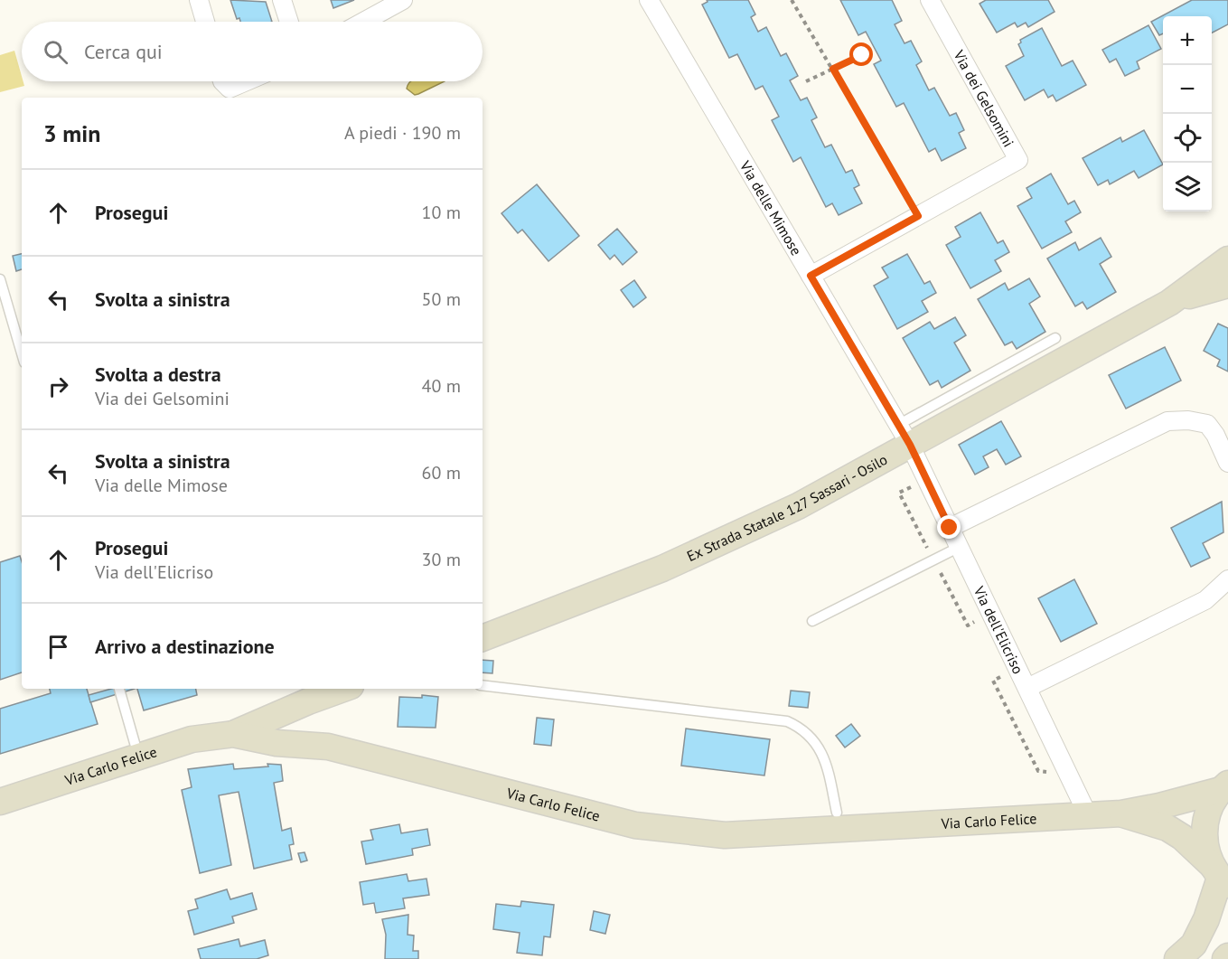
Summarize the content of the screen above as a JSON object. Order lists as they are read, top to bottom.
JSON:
{
  "streets": {
    "main road": ["Ex Strada Statale 127 Sassari - Osilo", "Via Carlo Felice"],
    "street": ["Via dei Gelsomini", "Via delle Mimose", "Via dell'Elicriso"]
  },
  "crossings": [
    ["Via dei Gelsomini", "Via delle Mimose"],
    ["Via delle Mimose", "Ex Strada Statale 127 Sassari - Osilo"],
    ["Via delle Mimose", "Via dell'Elicriso"],
    ["Ex Strada Statale 127 Sassari - Osilo", "Via dell'Elicriso"],
    ["Via dell'Elicriso", "Via Carlo Felice"]
  ],
  "page": {
    "map_buttons": ["+", "−"],
    "search": "Cerca qui",
    "heading": ["3 min", "A piedi · 190 m"],
    "list": [
      ["Prosegui", "10 m"],
      ["Svolta a sinistra", "50 m"],
      ["Svolta a destra", "Via dei Gelsomini", "40 m"],
      ["Svolta a sinistra", "Via delle Mimose", "60 m"],
      ["Prosegui", "Via dell'Elicriso", "30 m"],
      "Arrivo a destinazione"
    ]
  }
}
